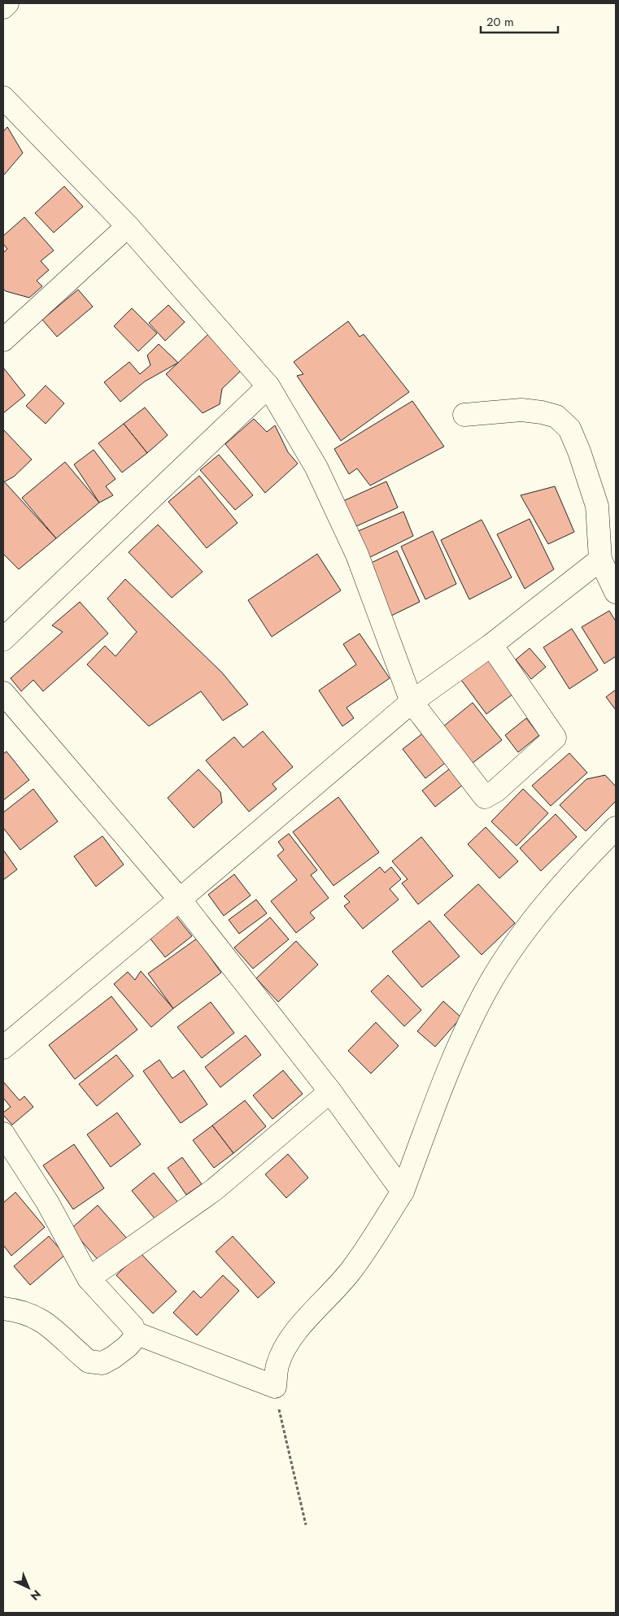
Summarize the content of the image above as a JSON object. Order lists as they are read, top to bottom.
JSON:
{
  "scale_bar": "20 m",
  "north": "bottom right"
}
